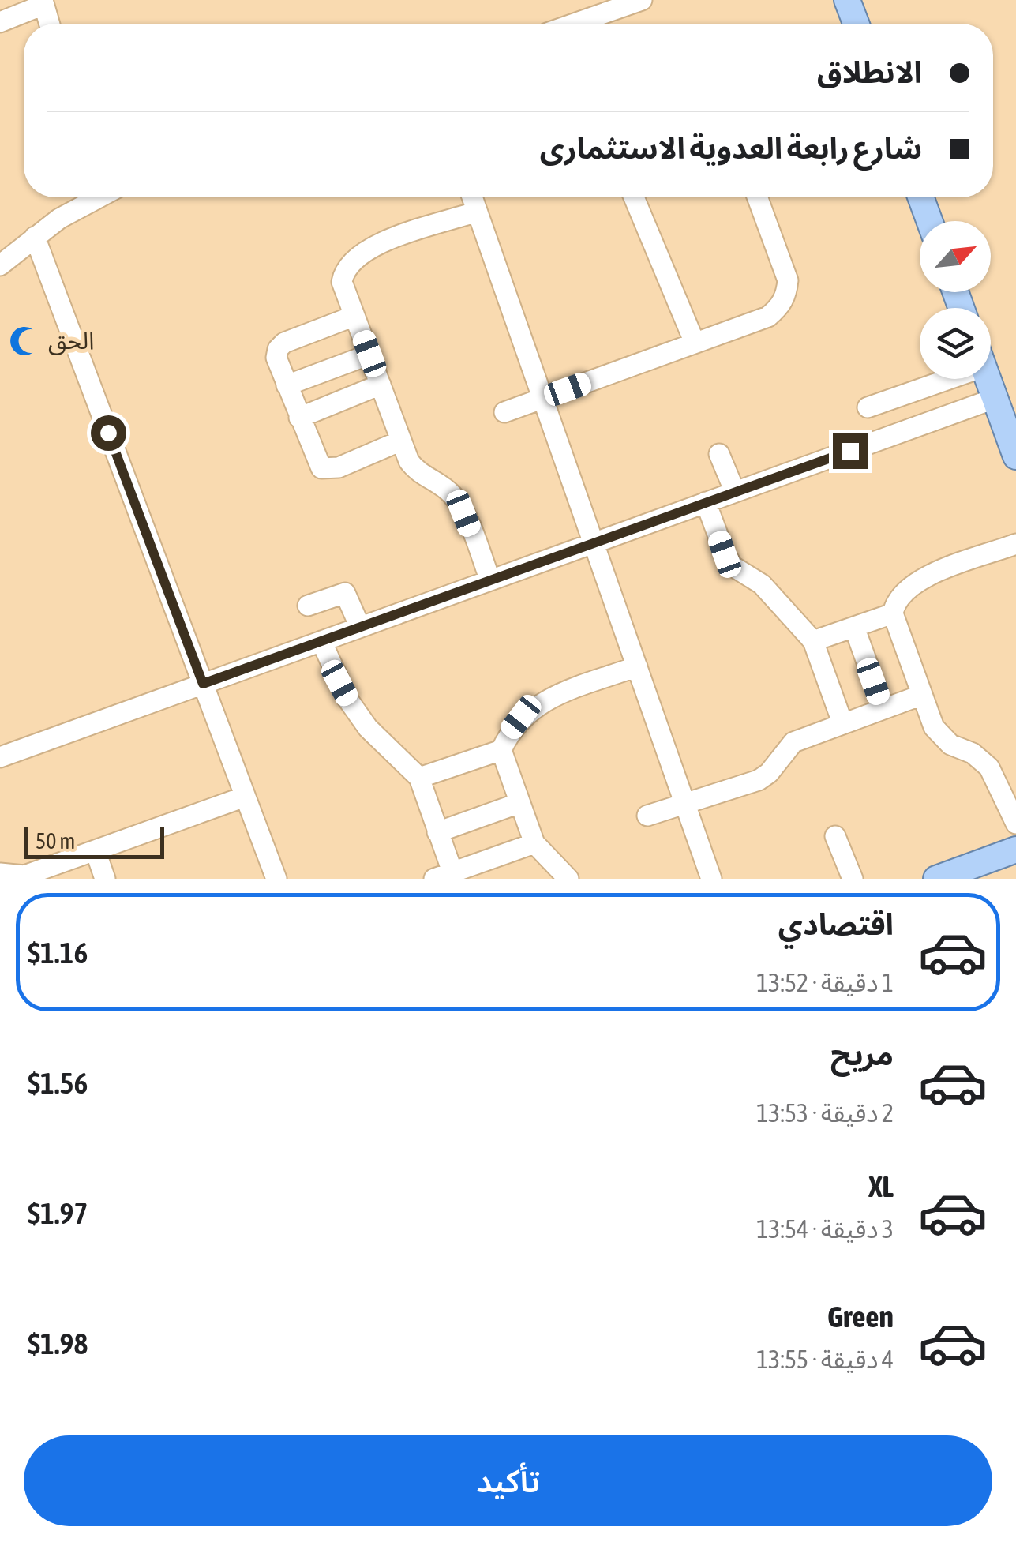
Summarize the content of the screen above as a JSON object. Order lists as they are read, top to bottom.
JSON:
{
  "places": {
    "mosque": ["الحق"]
  },
  "scale_bar": "50 m",
  "north": "top right",
  "page": {
    "banner": ["الانطلاق", "شارع رابعة العدوية الاستثمارى"],
    "scale": "50 m",
    "list": [
      {
        "name": "اقتصادي",
        "note": "1 دقيقة · 13:52",
        "value": "$1.16"
      },
      {
        "name": "مريح",
        "note": "2 دقيقة · 13:53",
        "value": "$1.56"
      },
      {
        "name": "XL",
        "note": "3 دقيقة · 13:54",
        "value": "$1.97"
      },
      {
        "name": "Green",
        "note": "4 دقيقة · 13:55",
        "value": "$1.98"
      }
    ],
    "buttons": "تأكيد"
  }
}
